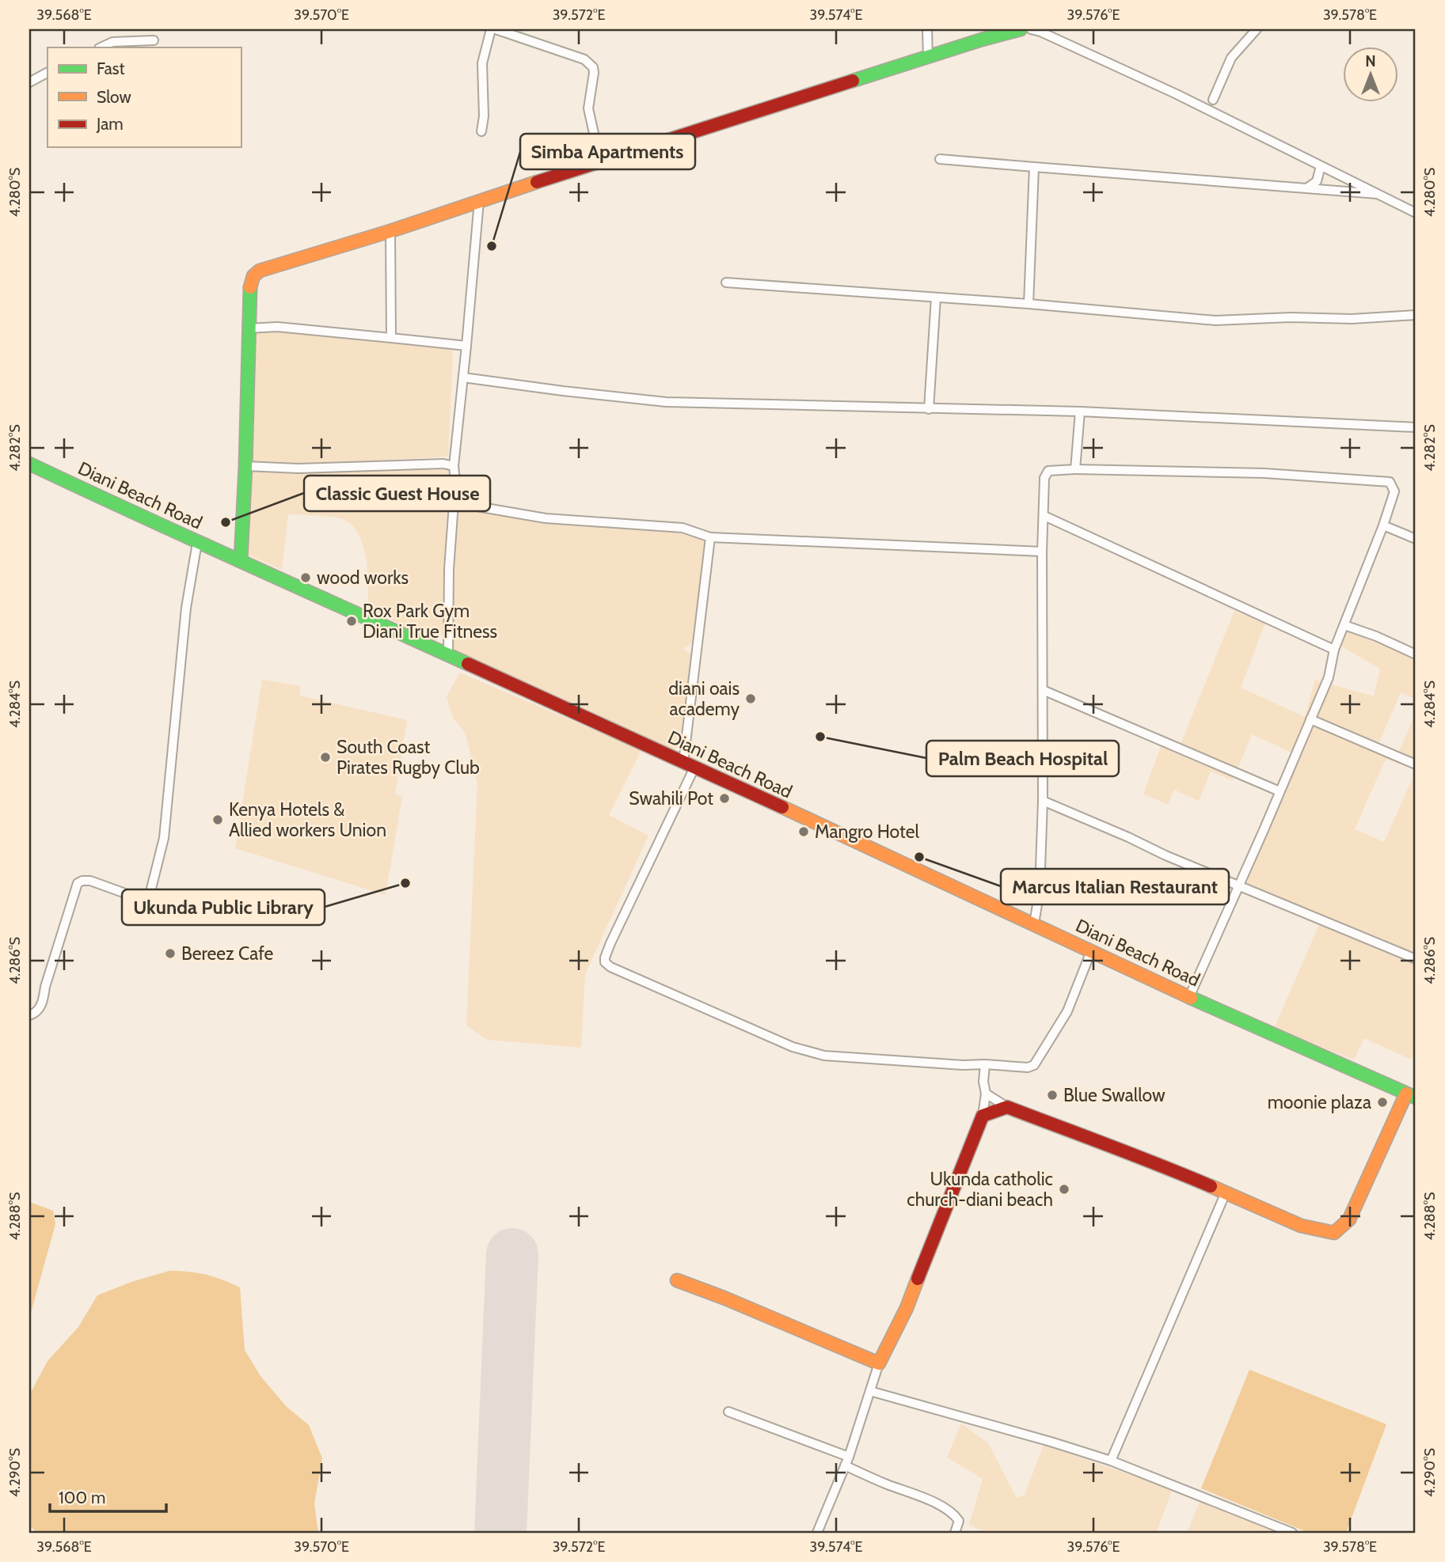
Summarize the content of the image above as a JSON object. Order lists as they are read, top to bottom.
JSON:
{
  "streets": {
    "street": ["Diani Beach Road"]
  },
  "places": [
    "Simba Apartments",
    "Classic Guest House",
    "wood works",
    "Rox Park Gym Diani True Fitness",
    "diani oais academy",
    "Palm Beach Hospital",
    "South Coast Pirates Rugby Club",
    "Swahili Pot",
    "Kenya Hotels & Allied workers Union",
    "Mangro Hotel",
    "Marcus Italian Restaurant",
    "Ukunda Public Library",
    "Bereez Cafe",
    "Blue Swallow",
    "moonie plaza",
    "Ukunda catholic church-diani beach"
  ],
  "legend": ["Fast", "Slow", "Jam"],
  "scale_bar": "100 m",
  "north": "top",
  "coordinates": [
    "39.568°E",
    "39.570°E",
    "39.572°E",
    "39.574°E",
    "39.576°E",
    "39.578°E",
    "4.280°S",
    "4.282°S",
    "4.284°S",
    "4.286°S",
    "4.288°S",
    "4.290°S"
  ]
}
